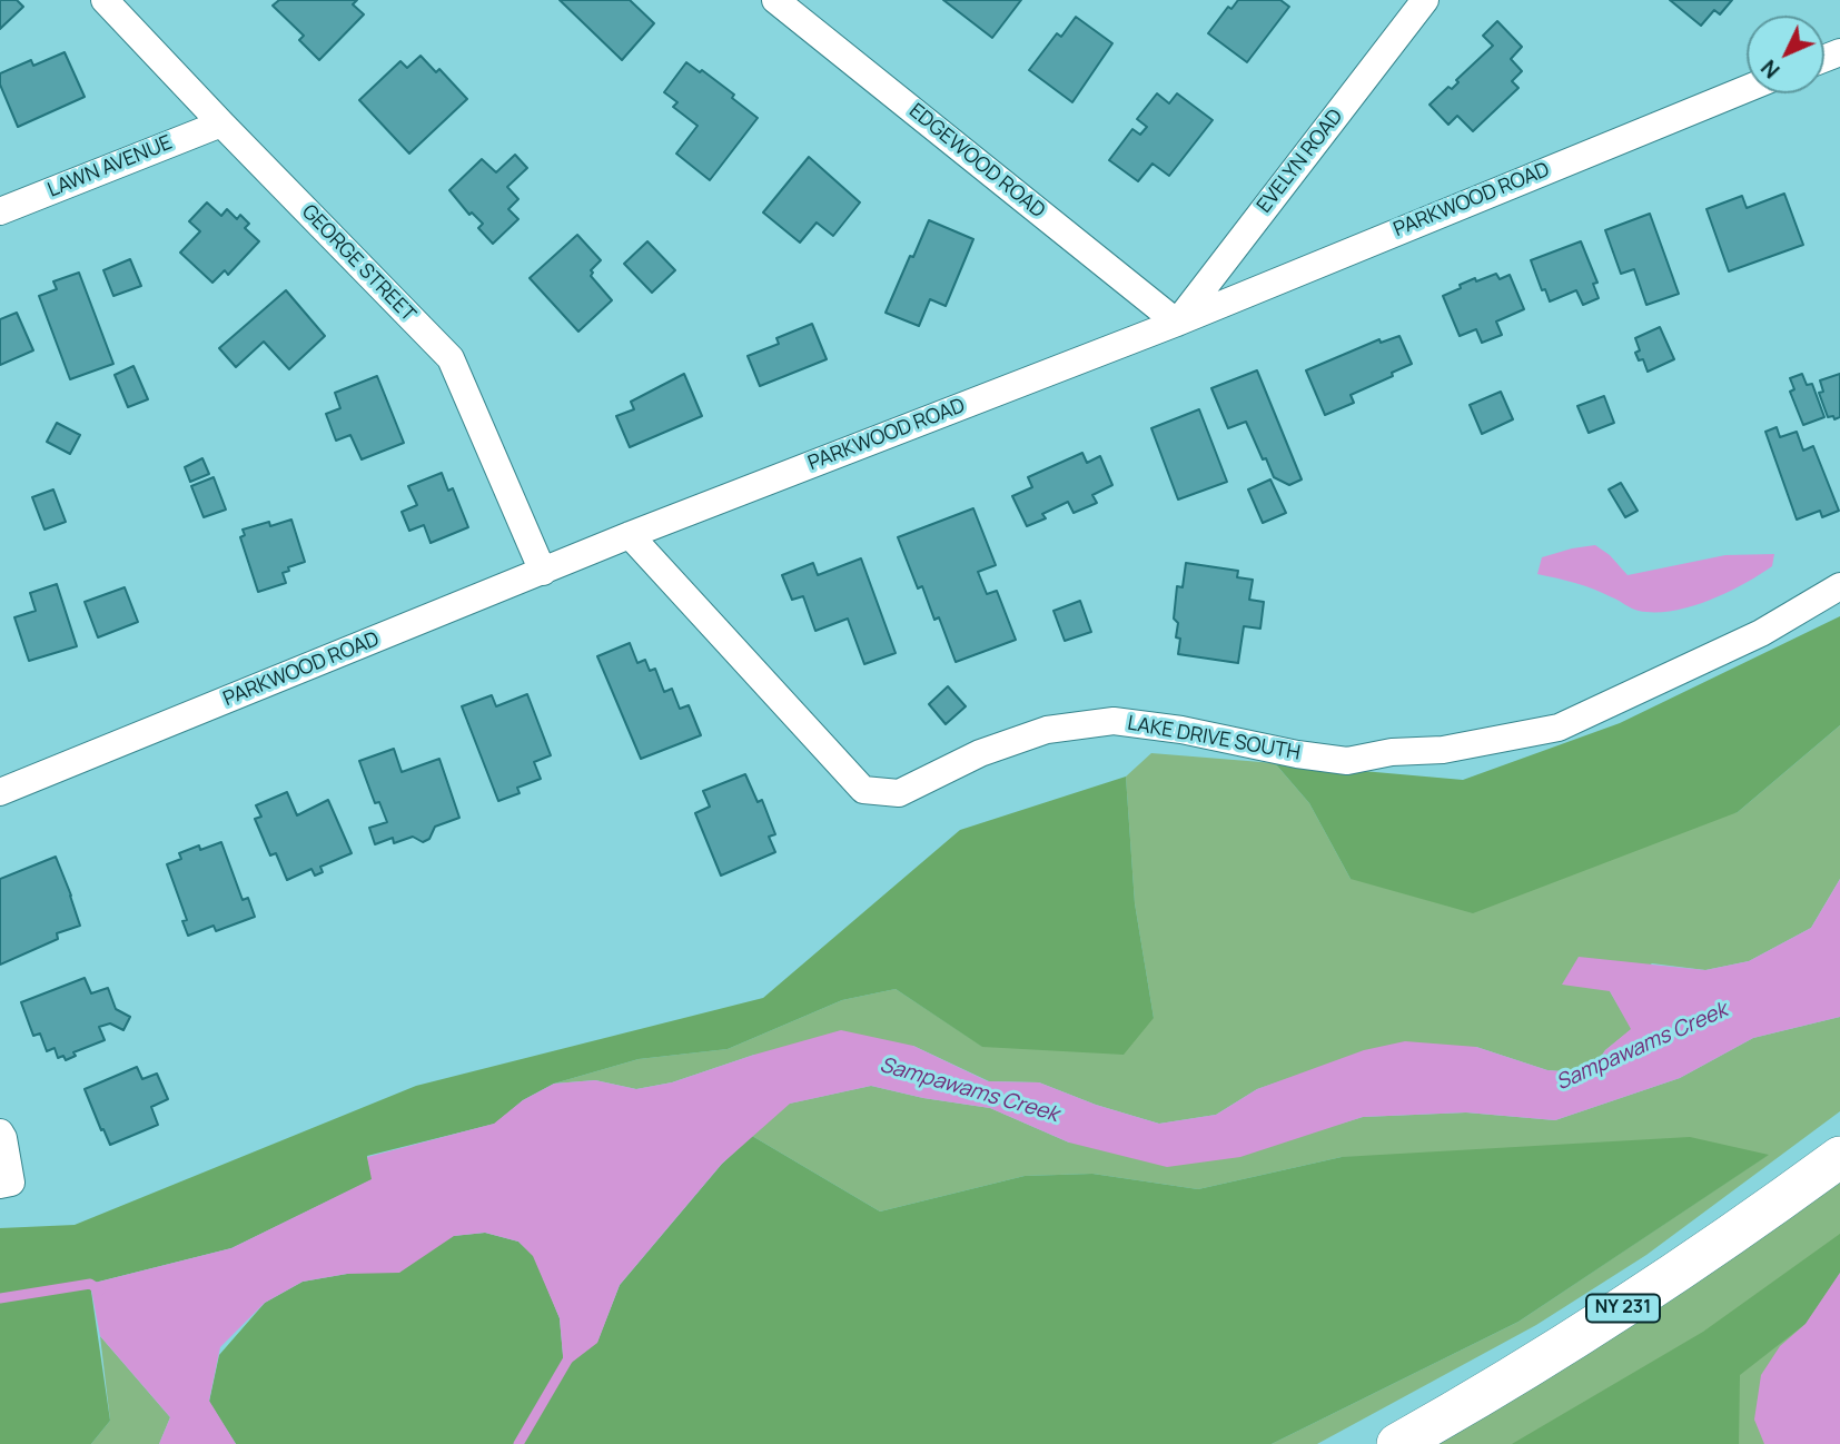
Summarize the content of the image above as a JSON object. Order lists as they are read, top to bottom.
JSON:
{
  "streets": {
    "main road": ["NY 231"],
    "street": [
      "EDGEWOOD ROAD",
      "EVELYN ROAD",
      "LAWN AVENUE",
      "PARKWOOD ROAD",
      "GEORGE STREET",
      "LAKE DRIVE SOUTH"
    ]
  },
  "crossings": [
    ["EDGEWOOD ROAD", "EVELYN ROAD"],
    ["EDGEWOOD ROAD", "PARKWOOD ROAD"],
    ["EVELYN ROAD", "PARKWOOD ROAD"],
    ["LAWN AVENUE", "GEORGE STREET"],
    ["PARKWOOD ROAD", "GEORGE STREET"],
    ["PARKWOOD ROAD", "LAKE DRIVE SOUTH"]
  ],
  "water": ["Sampawams Creek"],
  "north": "bottom left"
}
